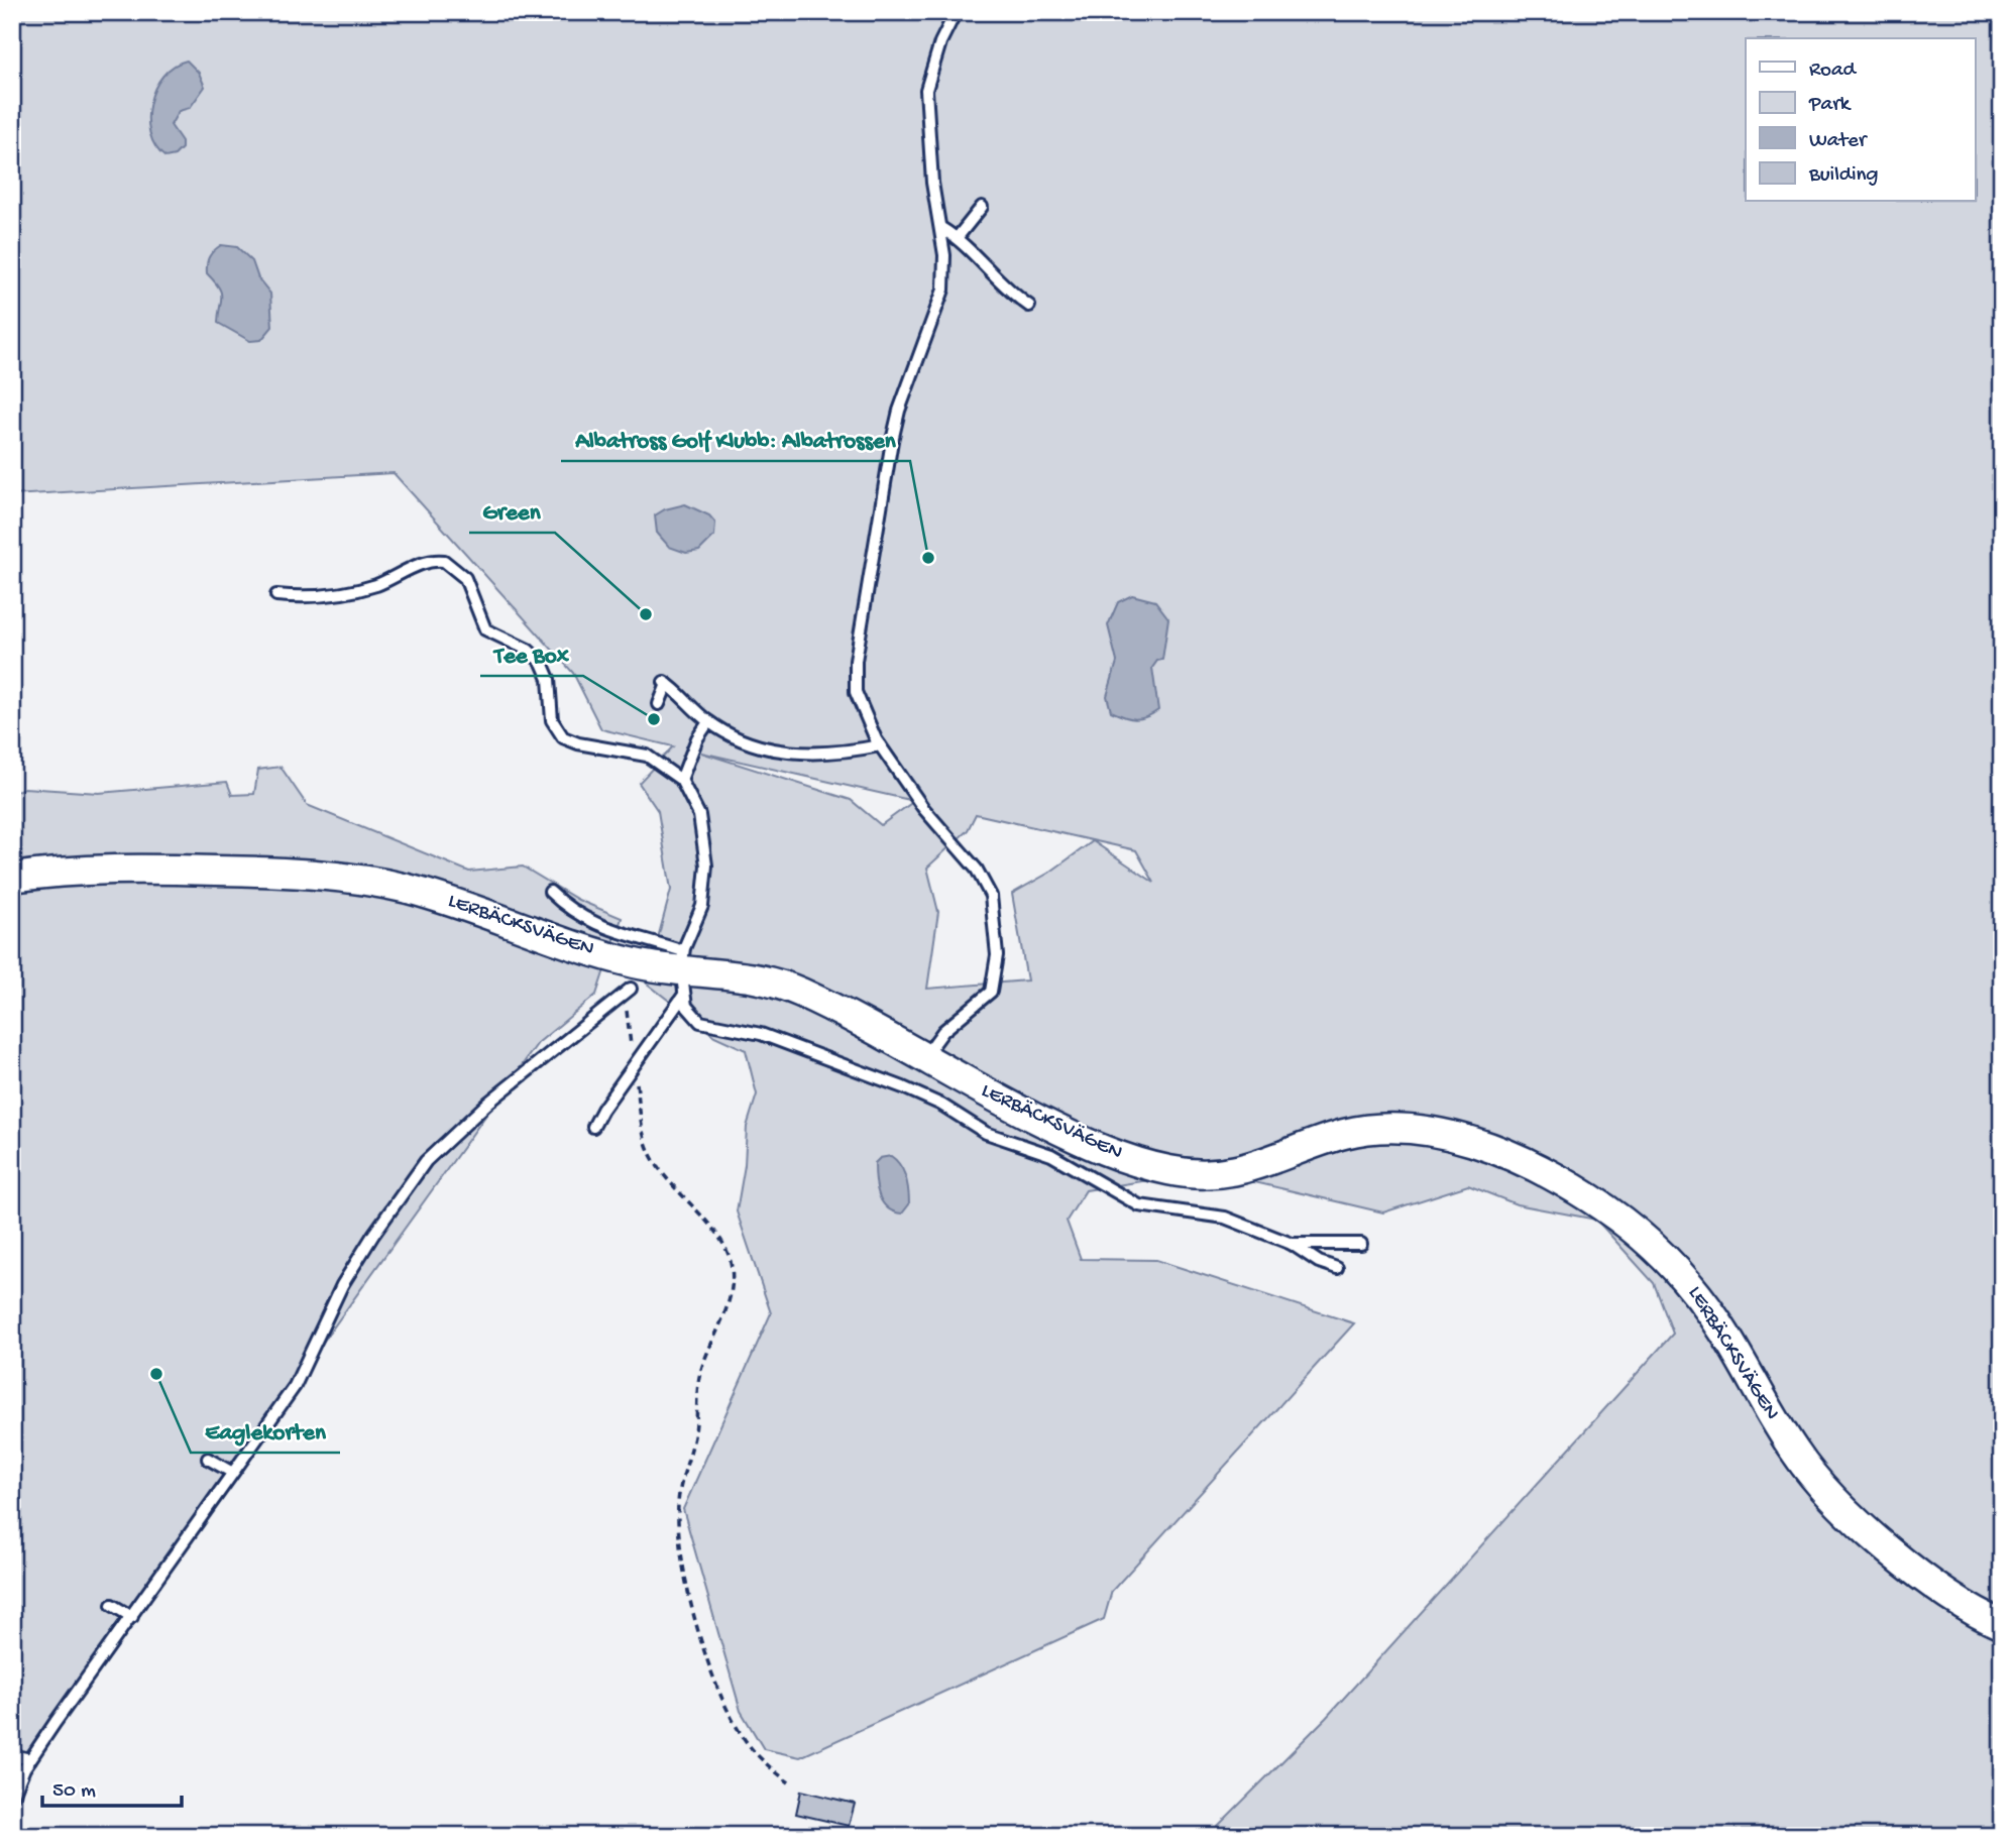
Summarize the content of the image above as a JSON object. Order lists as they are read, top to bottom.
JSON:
{
  "streets": {
    "street": ["LERBÄCKSVÄGEN"]
  },
  "places": [
    "Albatross Golf Klubb: Albatrossen",
    "Green",
    "Tee Box",
    "Eaglekorten"
  ],
  "legend": [
    "Road",
    "Park",
    "Water",
    "Building"
  ],
  "scale_bar": "50 m"
}
